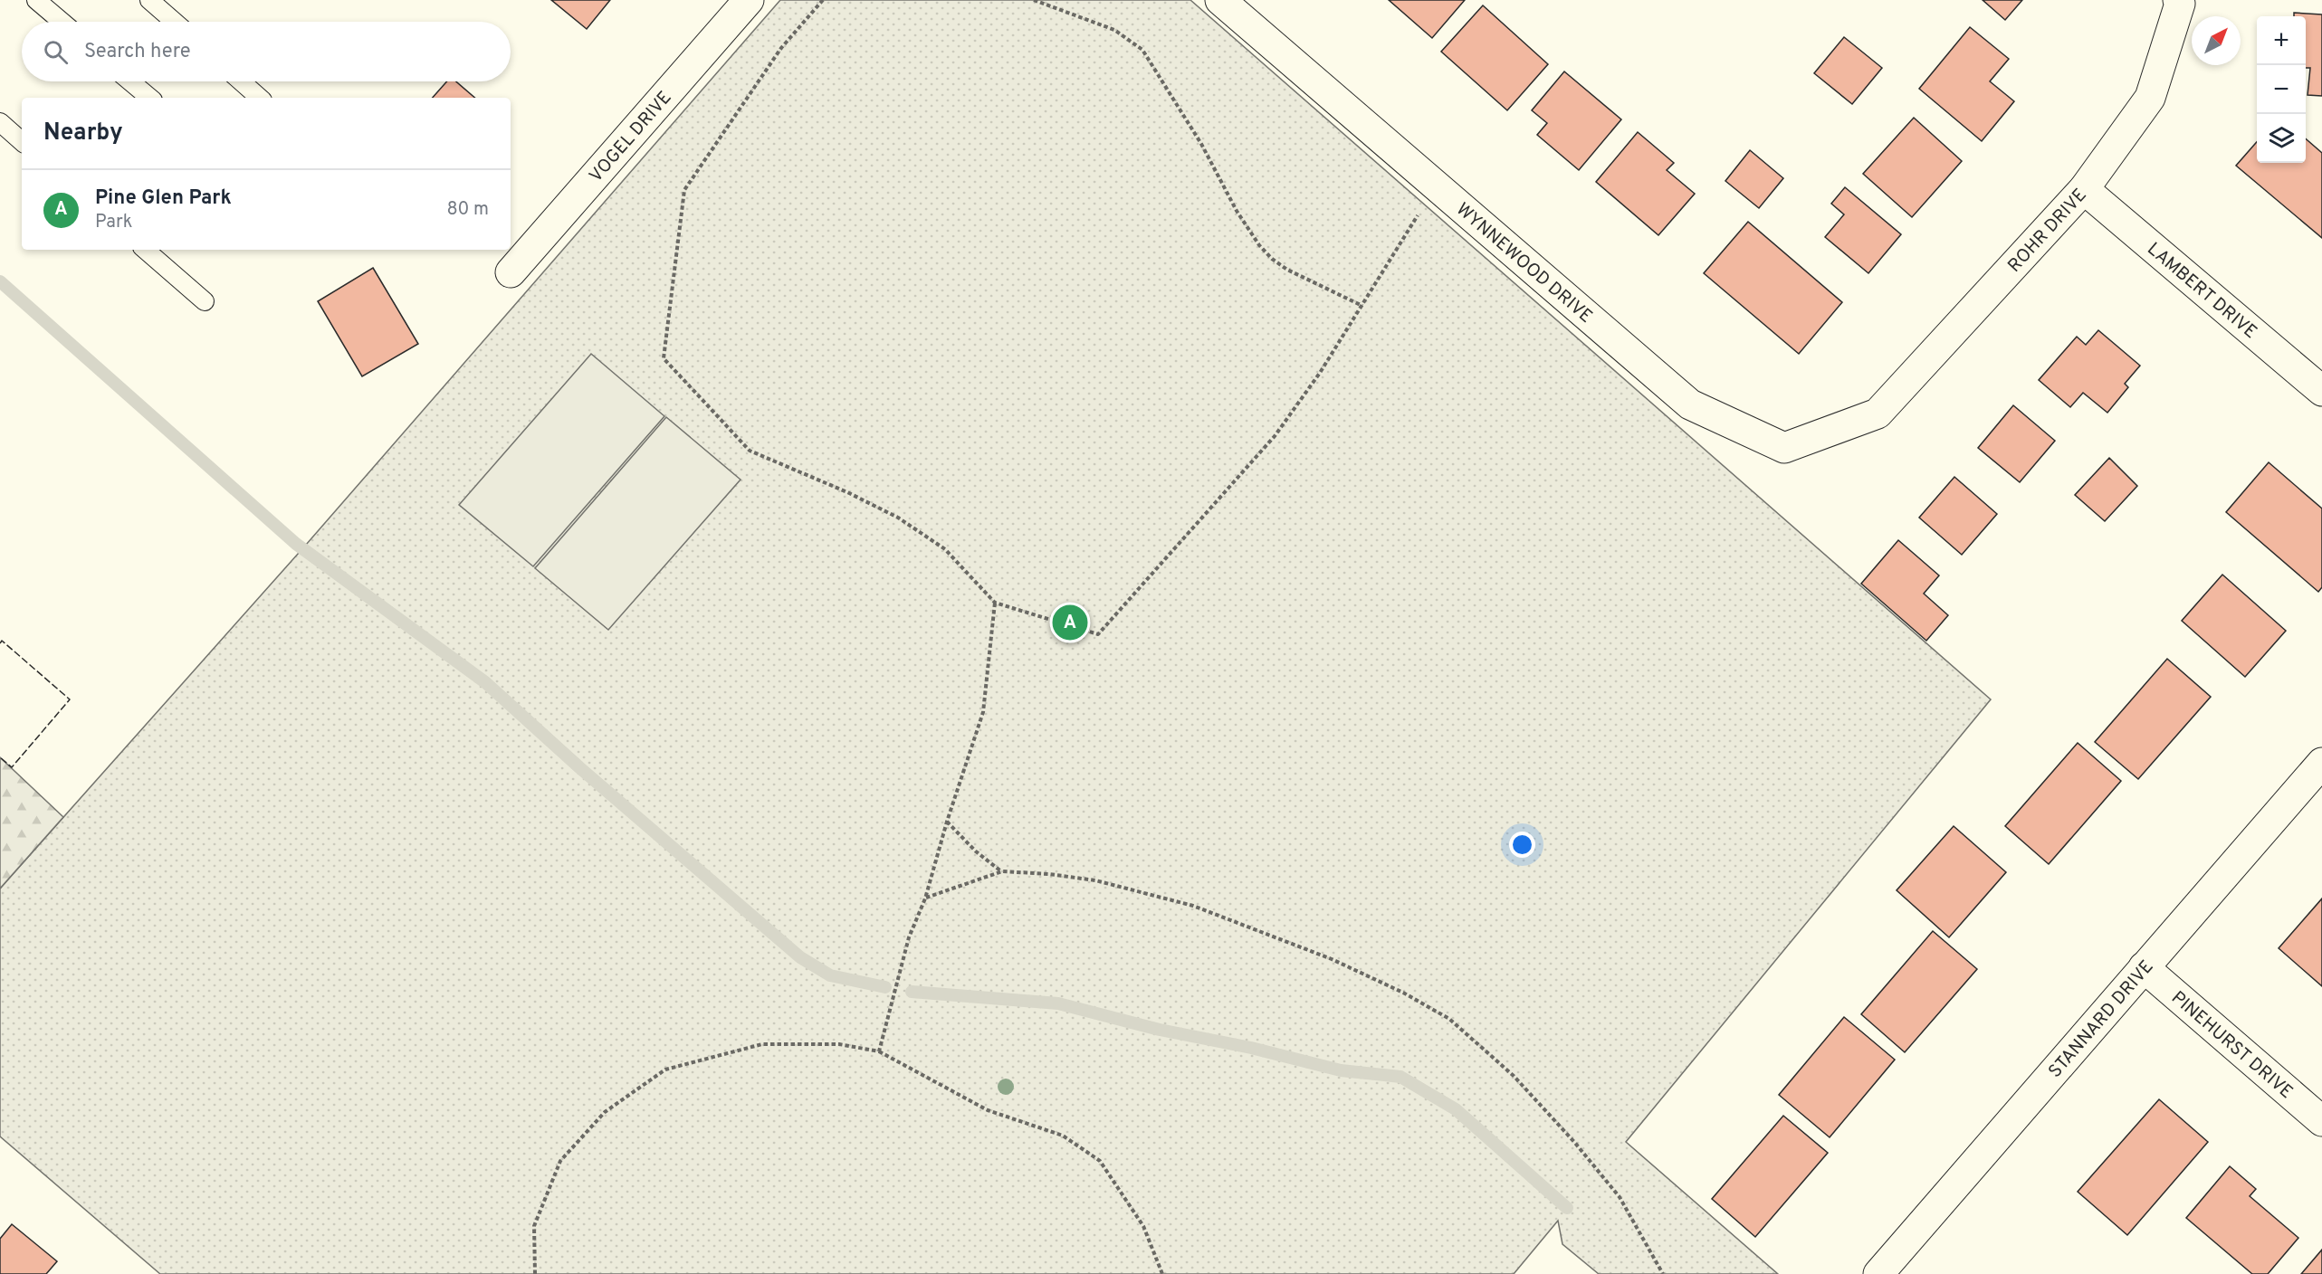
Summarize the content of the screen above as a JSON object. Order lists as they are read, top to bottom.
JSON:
{
  "streets": {
    "street": [
      "VOGEL DRIVE",
      "ROHR DRIVE",
      "WYNNEWOOD DRIVE",
      "LAMBERT DRIVE",
      "STANNARD DRIVE",
      "PINEHURST DRIVE"
    ]
  },
  "crossings": [
    ["ROHR DRIVE", "WYNNEWOOD DRIVE"],
    ["ROHR DRIVE", "LAMBERT DRIVE"],
    ["STANNARD DRIVE", "PINEHURST DRIVE"]
  ],
  "north": "top right",
  "page": {
    "map_buttons": ["+", "−"],
    "search": "Search here",
    "heading": "Nearby",
    "list": [
      {
        "mark": "A",
        "name": "Pine Glen Park",
        "note": "Park",
        "value": "80 m"
      }
    ],
    "pins": "A"
  }
}
